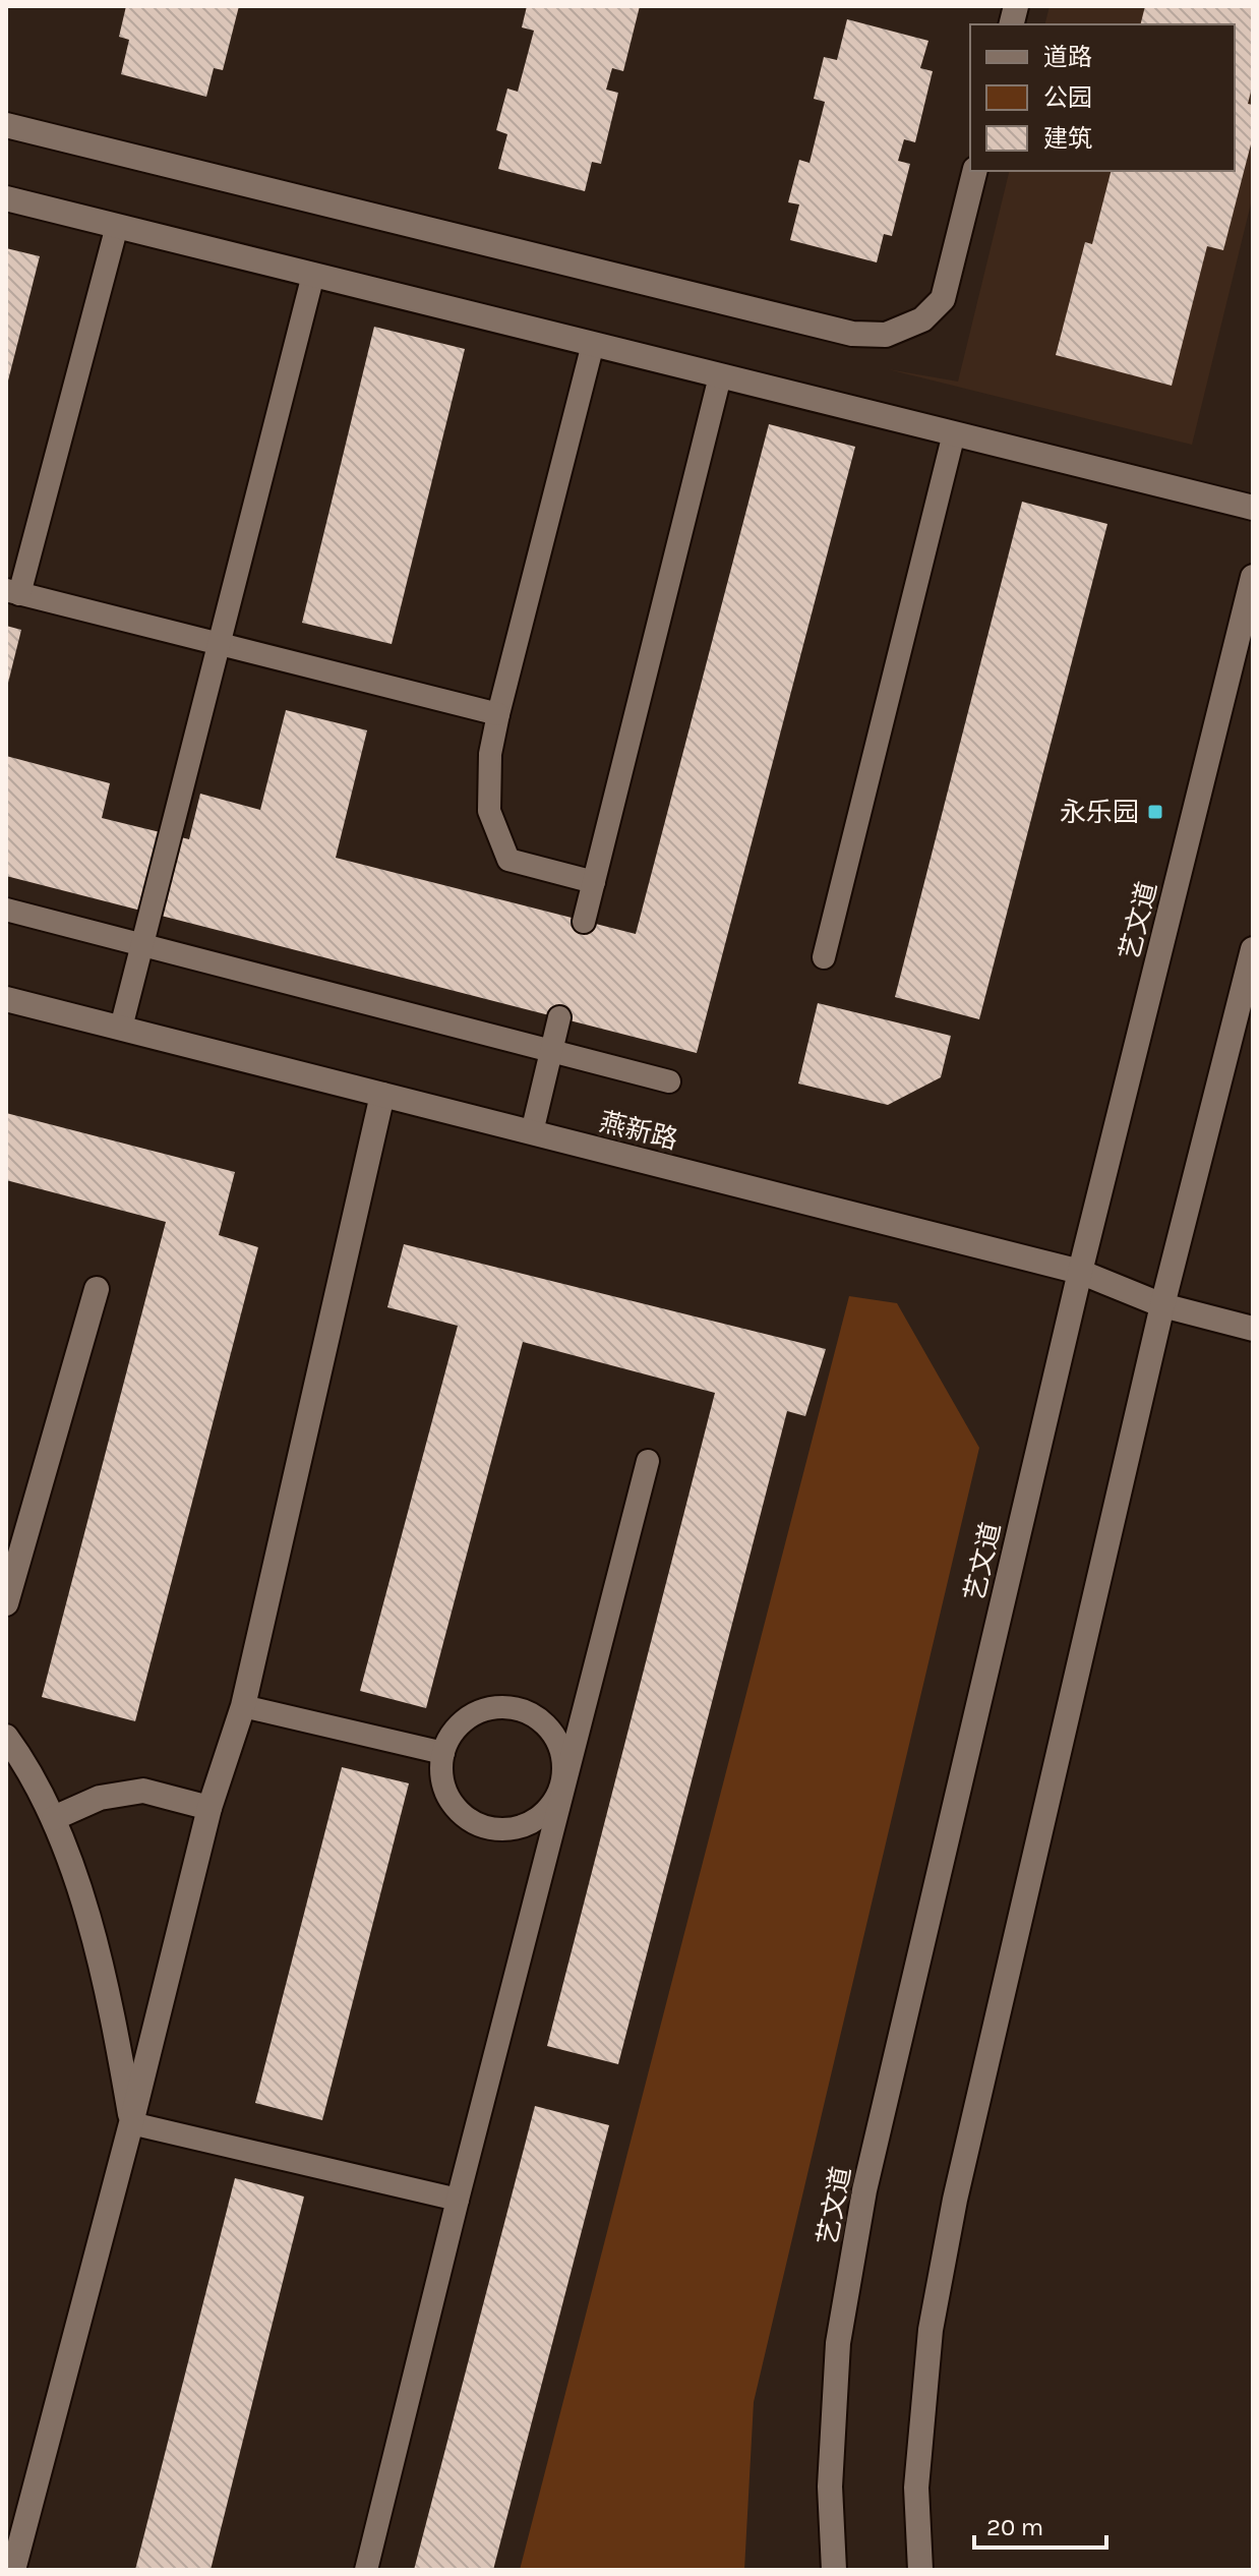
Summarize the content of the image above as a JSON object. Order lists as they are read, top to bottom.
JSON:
{
  "streets": {
    "street": ["艺文道", "燕新路"]
  },
  "crossings": [
    ["艺文道", "燕新路"]
  ],
  "places": {
    "transit": ["永乐园"]
  },
  "legend": ["道路", "公园", "建筑"],
  "scale_bar": "20 m"
}
